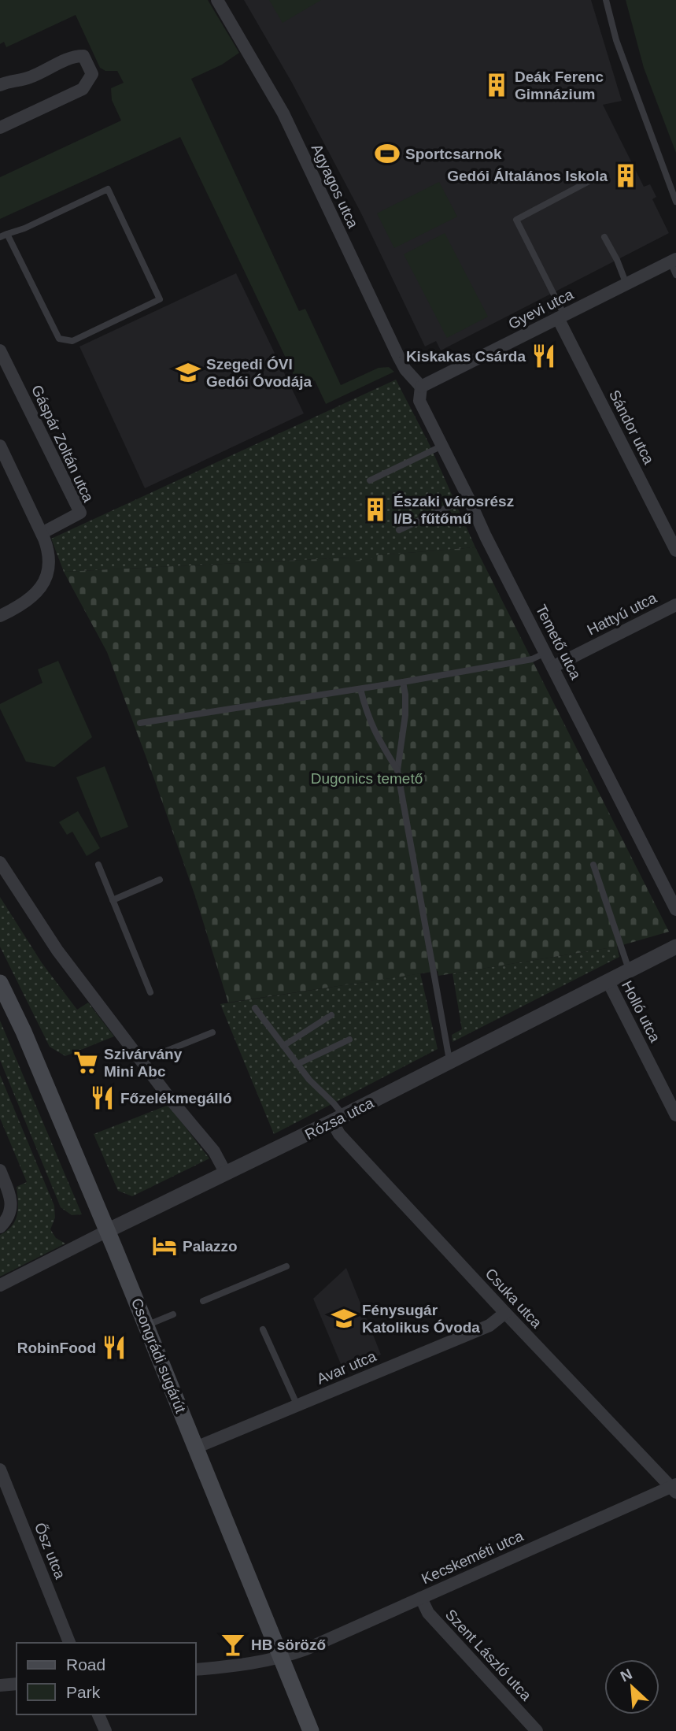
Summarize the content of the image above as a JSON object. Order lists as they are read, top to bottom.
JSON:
{
  "streets": {
    "main road": ["Csongrádi sugárút"],
    "street": [
      "Agyagos utca",
      "Gyevi utca",
      "Sándor utca",
      "Gáspár Zoltán utca",
      "Hattyú utca",
      "Temető utca",
      "Holló utca",
      "Rózsa utca",
      "Csuka utca",
      "Avar utca",
      "Ősz utca",
      "Kecskeméti utca",
      "Szent László utca"
    ]
  },
  "crossings": [
    ["Agyagos utca", "Gyevi utca"],
    ["Agyagos utca", "Temető utca"],
    ["Gyevi utca", "Sándor utca"],
    ["Gyevi utca", "Temető utca"],
    ["Hattyú utca", "Temető utca"],
    ["Holló utca", "Rózsa utca"],
    ["Rózsa utca", "Csuka utca"],
    ["Rózsa utca", "Csongrádi sugárút"],
    ["Csuka utca", "Avar utca"],
    ["Csuka utca", "Kecskeméti utca"],
    ["Csongrádi sugárút", "Avar utca"],
    ["Csongrádi sugárút", "Kecskeméti utca"],
    ["Kecskeméti utca", "Szent László utca"]
  ],
  "parks": ["Dugonics temető"],
  "places": {
    "building": ["Deák Ferenc Gimnázium", "Gedói Általános Iskola", "Északi városrész I/B. fűtőmű"],
    "sports": ["Sportcsarnok"],
    "restaurant": ["Kiskakas Csárda", "Főzelékmegálló", "RobinFood"],
    "school or university": ["Szegedi ÓVI Gedói Óvodája", "Fénysugár Katolikus Óvoda"],
    "supermarket": ["Szivárvány Mini Abc"],
    "hotel": ["Palazzo"],
    "bar": ["HB söröző"]
  },
  "legend": ["Road", "Park"],
  "north": "top left"
}
